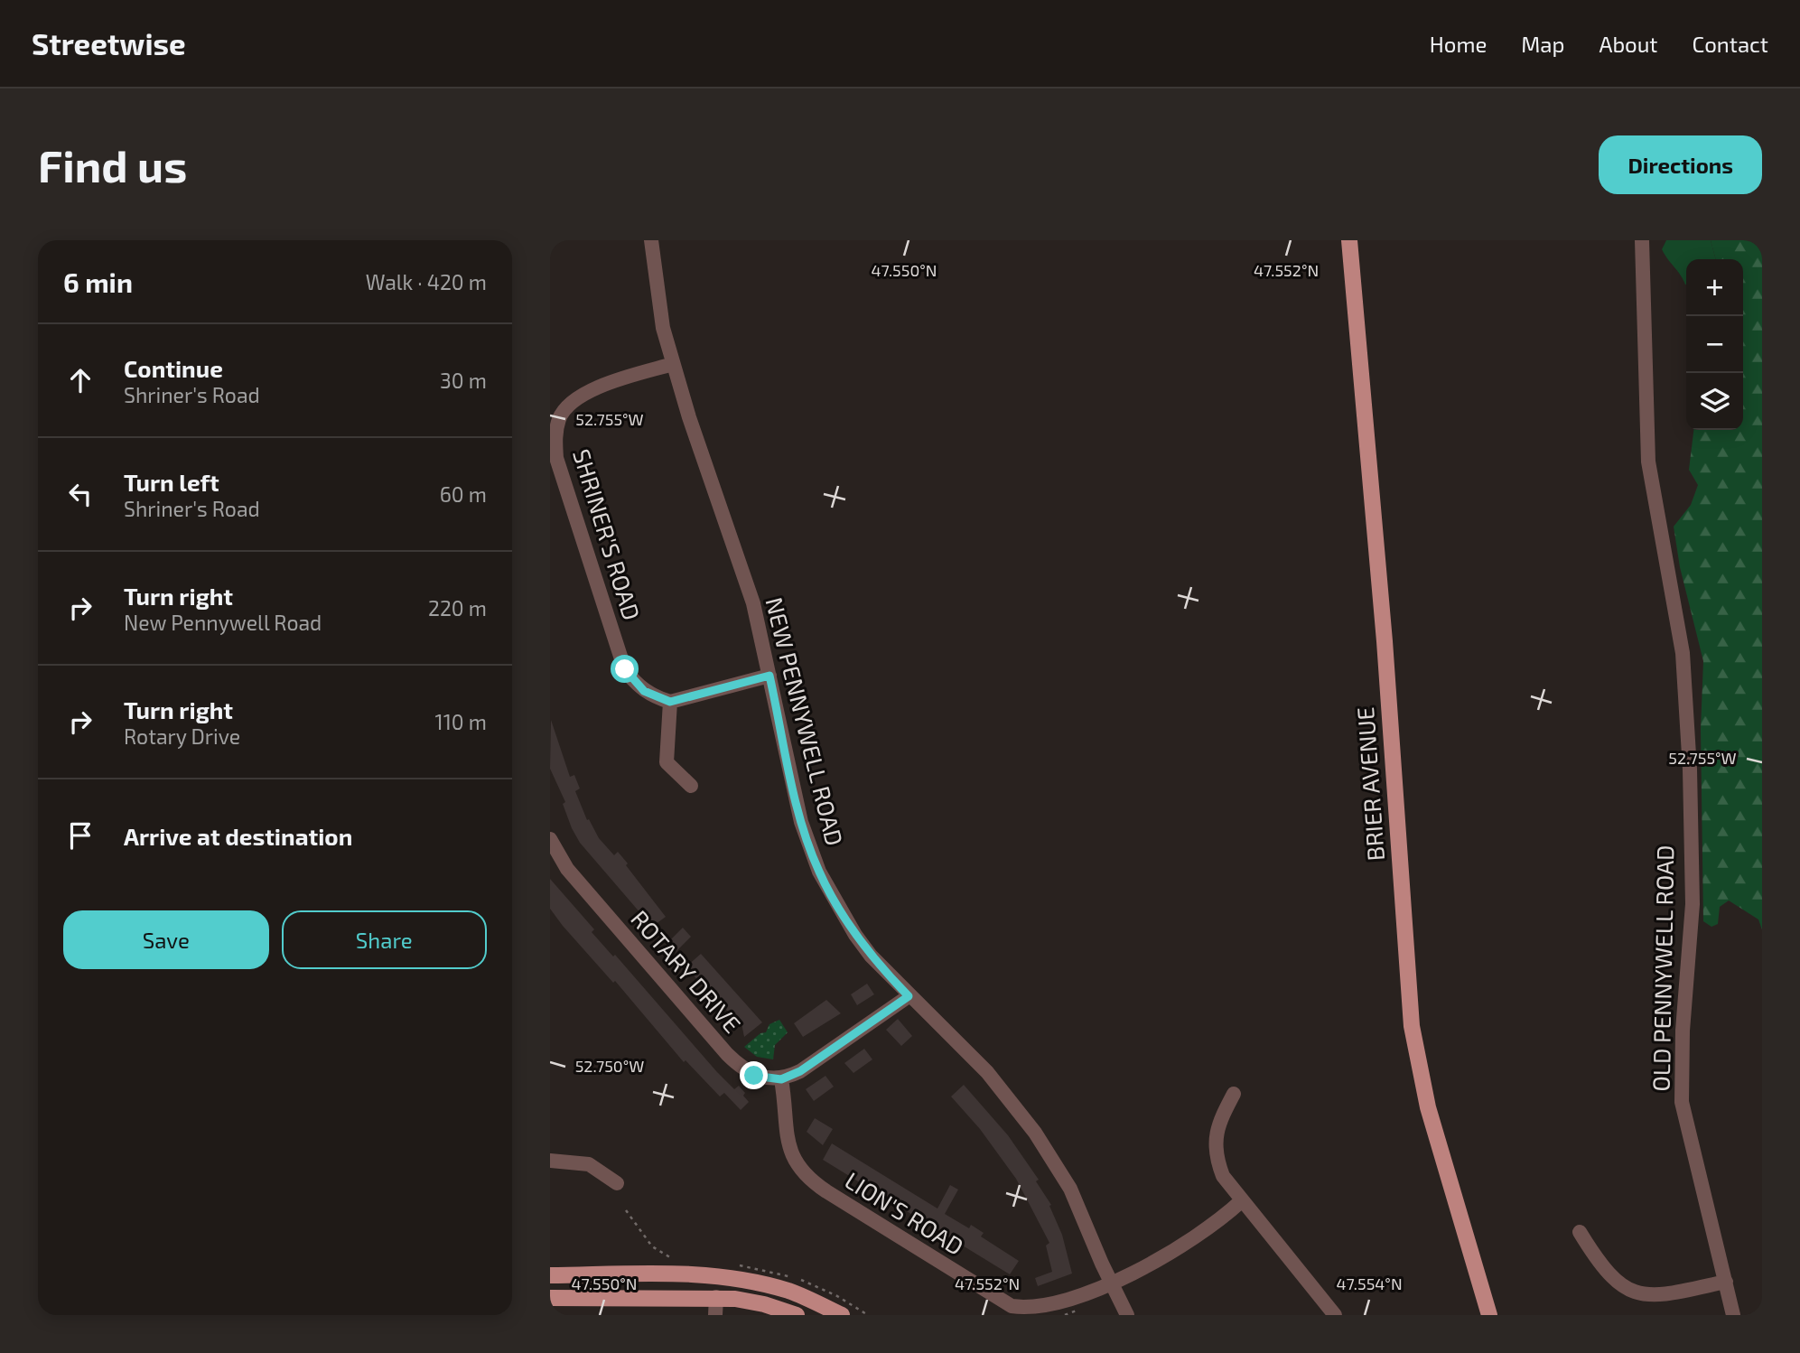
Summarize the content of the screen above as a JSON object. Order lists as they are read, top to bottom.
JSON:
{
  "streets": {
    "main road": ["BRIER AVENUE"],
    "street": [
      "SHRINER'S ROAD",
      "NEW PENNYWELL ROAD",
      "OLD PENNYWELL ROAD",
      "ROTARY DRIVE",
      "LION'S ROAD"
    ]
  },
  "crossings": [
    ["SHRINER'S ROAD", "NEW PENNYWELL ROAD"],
    ["NEW PENNYWELL ROAD", "LION'S ROAD"],
    ["ROTARY DRIVE", "LION'S ROAD"]
  ],
  "page": {
    "header": "Streetwise",
    "nav": [
      "Home",
      "Map",
      "About",
      "Contact"
    ],
    "buttons": [
      "Directions",
      ["Save", "Share"]
    ],
    "title": "Find us",
    "heading": ["6 min", "Walk · 420 m"],
    "map_buttons": ["+", "−"],
    "list": [
      ["Continue", "Shriner's Road", "30 m"],
      ["Turn left", "Shriner's Road", "60 m"],
      ["Turn right", "New Pennywell Road", "220 m"],
      ["Turn right", "Rotary Drive", "110 m"],
      "Arrive at destination"
    ]
  },
  "coordinates": [
    "47.550°N",
    "47.552°N",
    "52.755°W",
    "52.750°W",
    "47.554°N"
  ]
}
